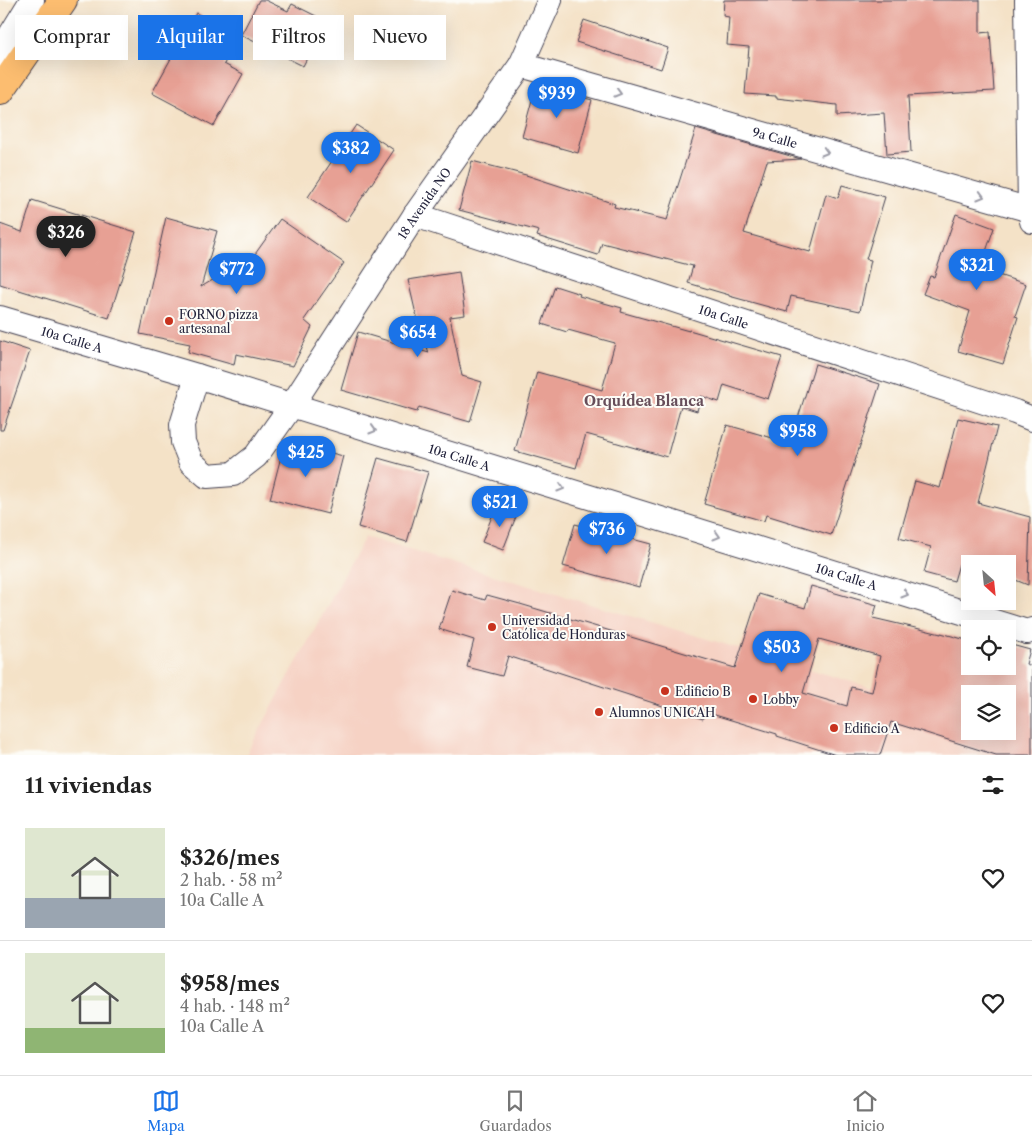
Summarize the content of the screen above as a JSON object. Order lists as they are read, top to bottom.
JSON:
{
  "streets": {
    "street": [
      "9a Calle",
      "18 Avenida NO",
      "10a Calle",
      "10a Calle A"
    ]
  },
  "crossings": [
    ["9a Calle", "18 Avenida NO"],
    ["18 Avenida NO", "10a Calle"],
    ["18 Avenida NO", "10a Calle A"]
  ],
  "one_way": ["9a Calle", "10a Calle A"],
  "districts": ["Orquídea Blanca"],
  "places": [
    "FORNO pizza artesanal",
    "Universidad Católica de Honduras",
    "Edificio B",
    "Lobby",
    "Alumnos UNICAH",
    "Edificio A"
  ],
  "north": "bottom right",
  "page": {
    "chip": [
      "Comprar",
      "Alquilar",
      "Filtros",
      "Nuevo"
    ],
    "price": [
      "$939",
      "$382",
      "$326",
      "$321",
      "$772",
      "$654",
      "$958",
      "$425",
      "$521",
      "$736",
      "$503"
    ],
    "heading": "11 viviendas",
    "list": [
      {
        "name": "$326/mes",
        "note": "2 hab. · 58 m² · 10a Calle A"
      },
      {
        "name": "$958/mes",
        "note": "4 hab. · 148 m² · 10a Calle A"
      }
    ],
    "tabs": ["Mapa", "Guardados", "Inicio"]
  }
}
